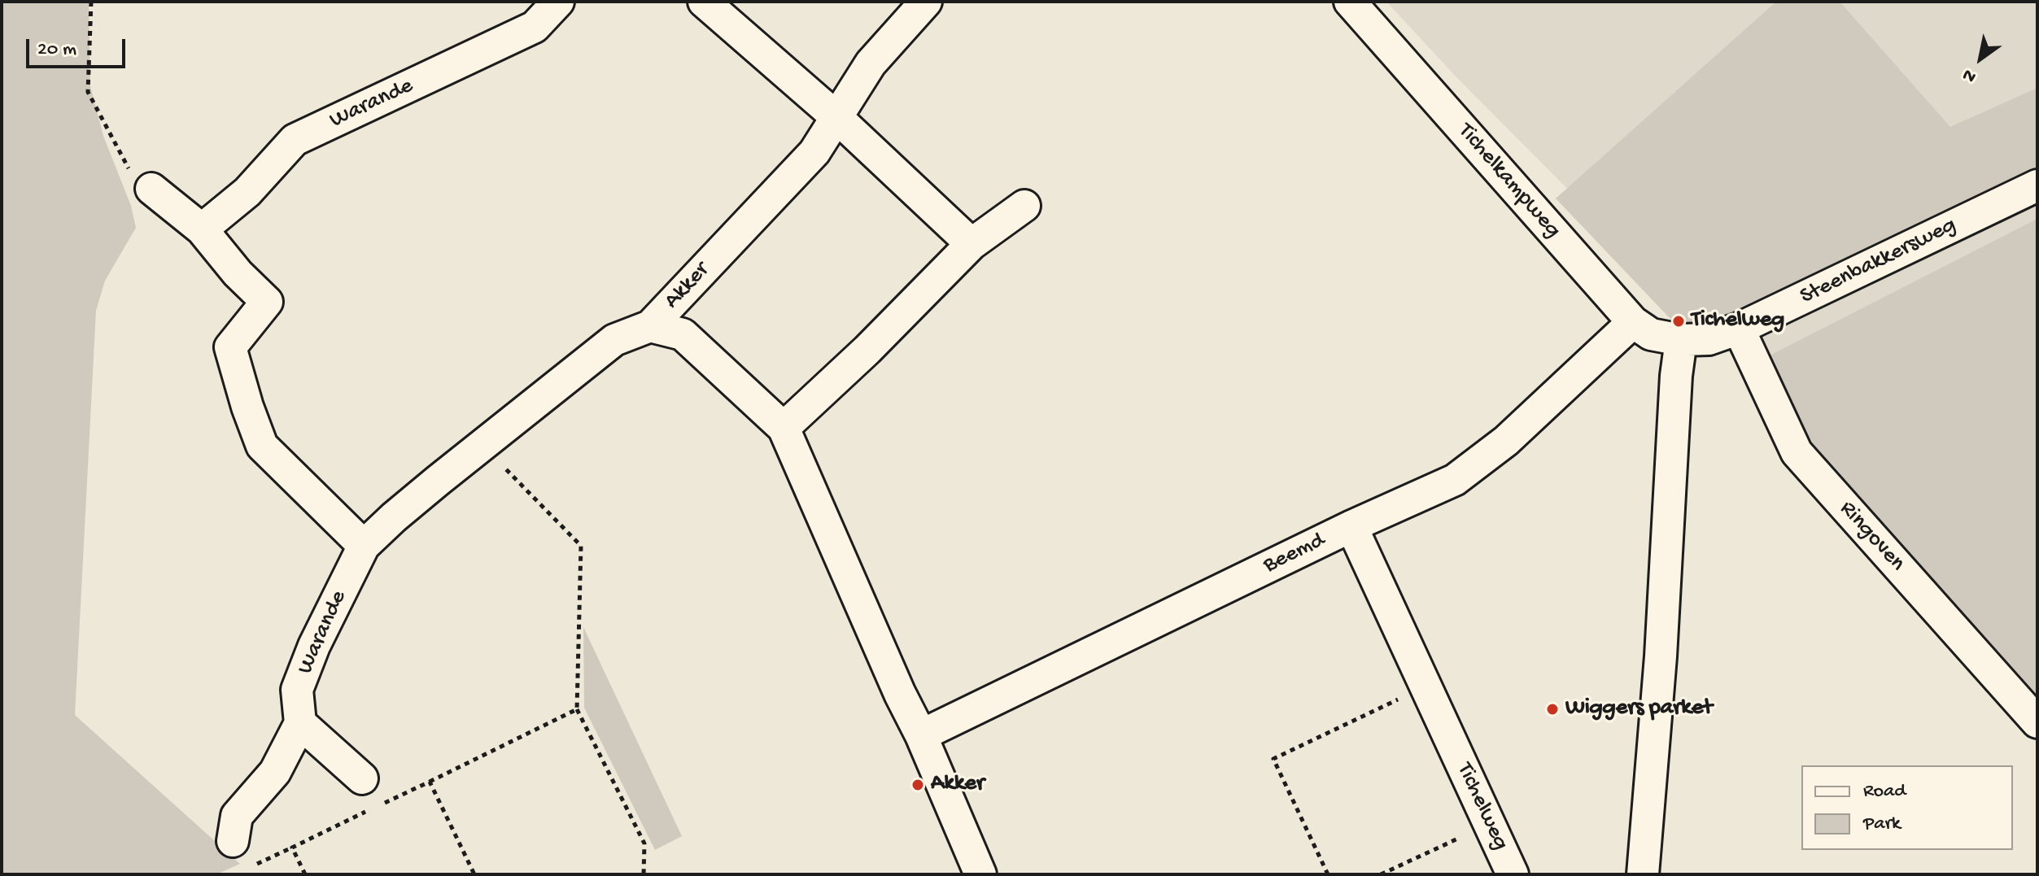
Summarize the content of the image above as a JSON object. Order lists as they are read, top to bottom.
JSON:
{
  "streets": {
    "street": [
      "Warande",
      "Tichelkampweg",
      "Steenbakkersweg",
      "Akker",
      "Ringoven",
      "Beemd",
      "Tichelweg"
    ]
  },
  "crossings": [
    ["Warande", "Akker"],
    ["Tichelkampweg", "Steenbakkersweg"],
    ["Tichelkampweg", "Beemd"],
    ["Steenbakkersweg", "Ringoven"],
    ["Akker", "Beemd"],
    ["Beemd", "Tichelweg"]
  ],
  "places": ["Tichelweg", "Wiggers parket", "Akker"],
  "legend": ["Road", "Park"],
  "scale_bar": "20 m",
  "north": "bottom left"
}
